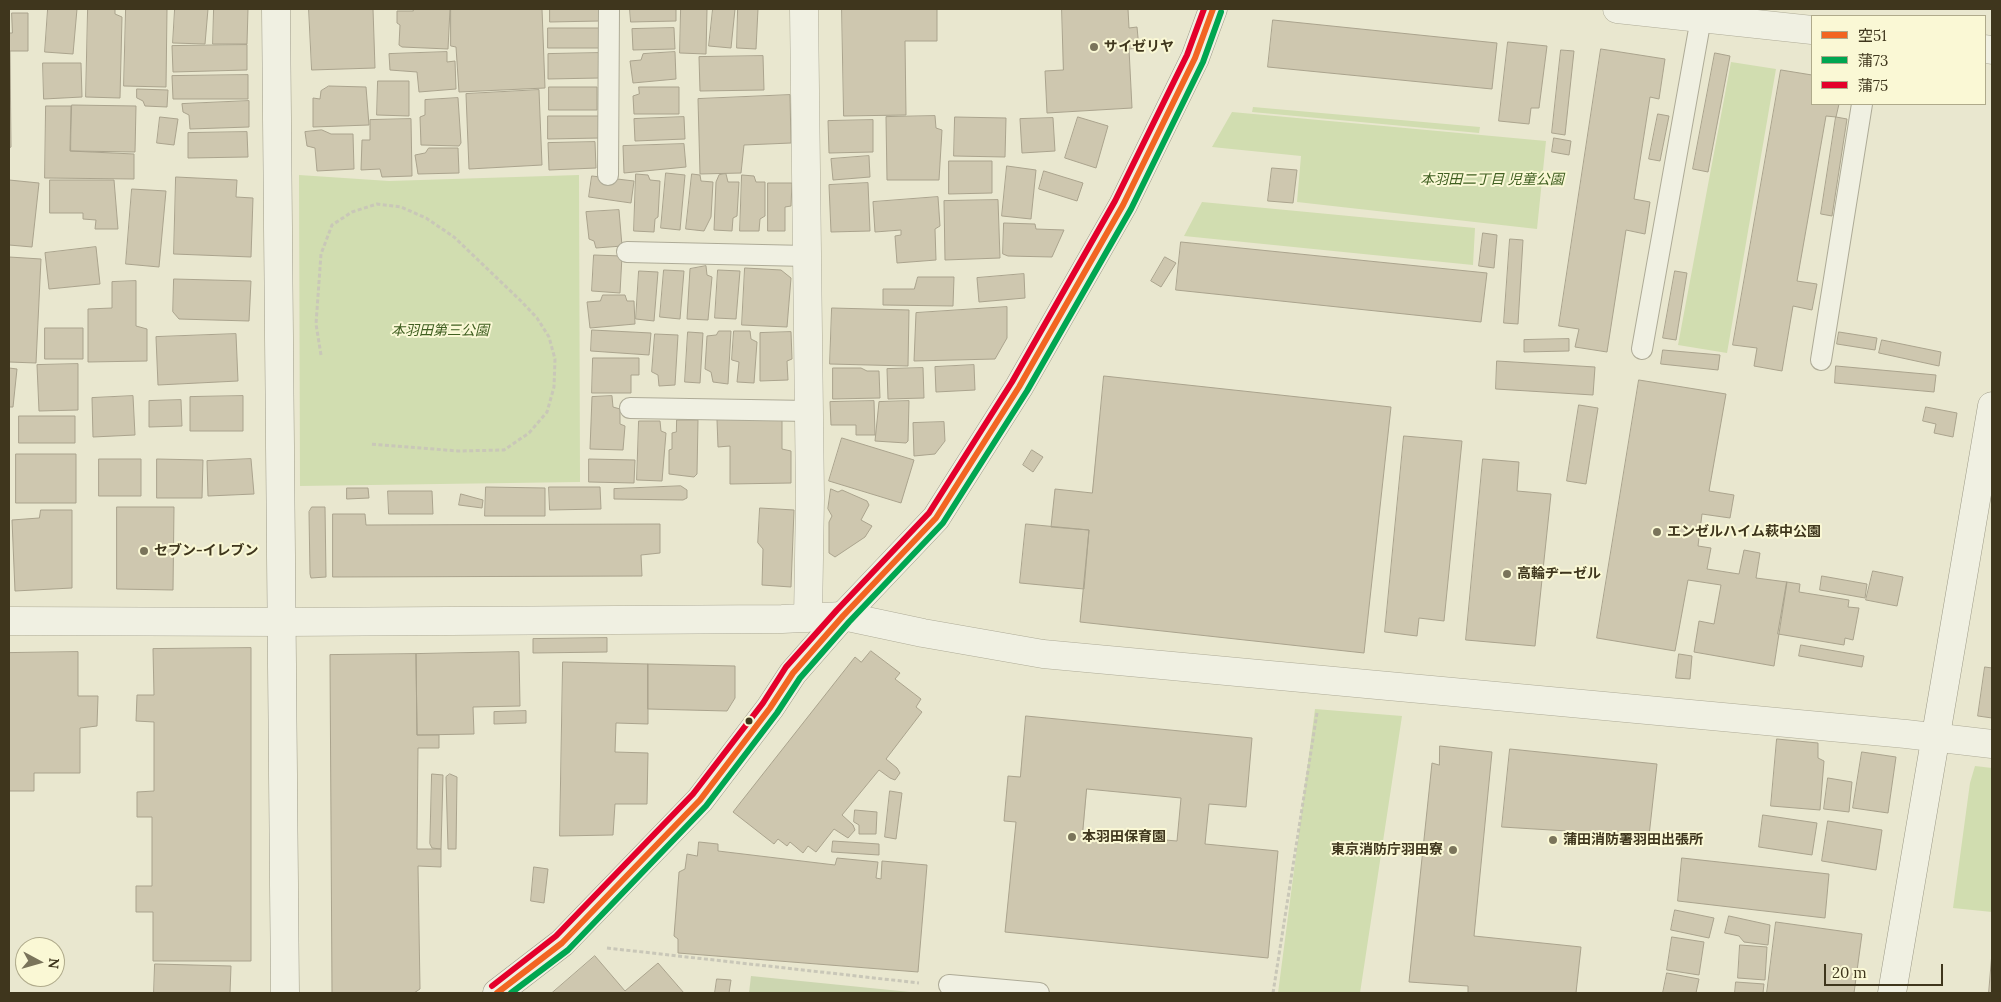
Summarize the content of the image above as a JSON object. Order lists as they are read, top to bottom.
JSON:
{
  "parks": ["本羽田二丁目 児童公園", "本羽田第三公園"],
  "places": [
    "サイゼリヤ",
    "エンゼルハイム萩中公園",
    "セブン-イレブン",
    "高輪ヂーゼル",
    "本羽田保育園",
    "蒲田消防署羽田出張所",
    "東京消防庁羽田寮"
  ],
  "lines": ["transit line 空51", "transit line 蒲75", "transit line 蒲73"],
  "legend": ["空51", "蒲73", "蒲75"],
  "scale_bar": "20 m",
  "north": "right"
}
